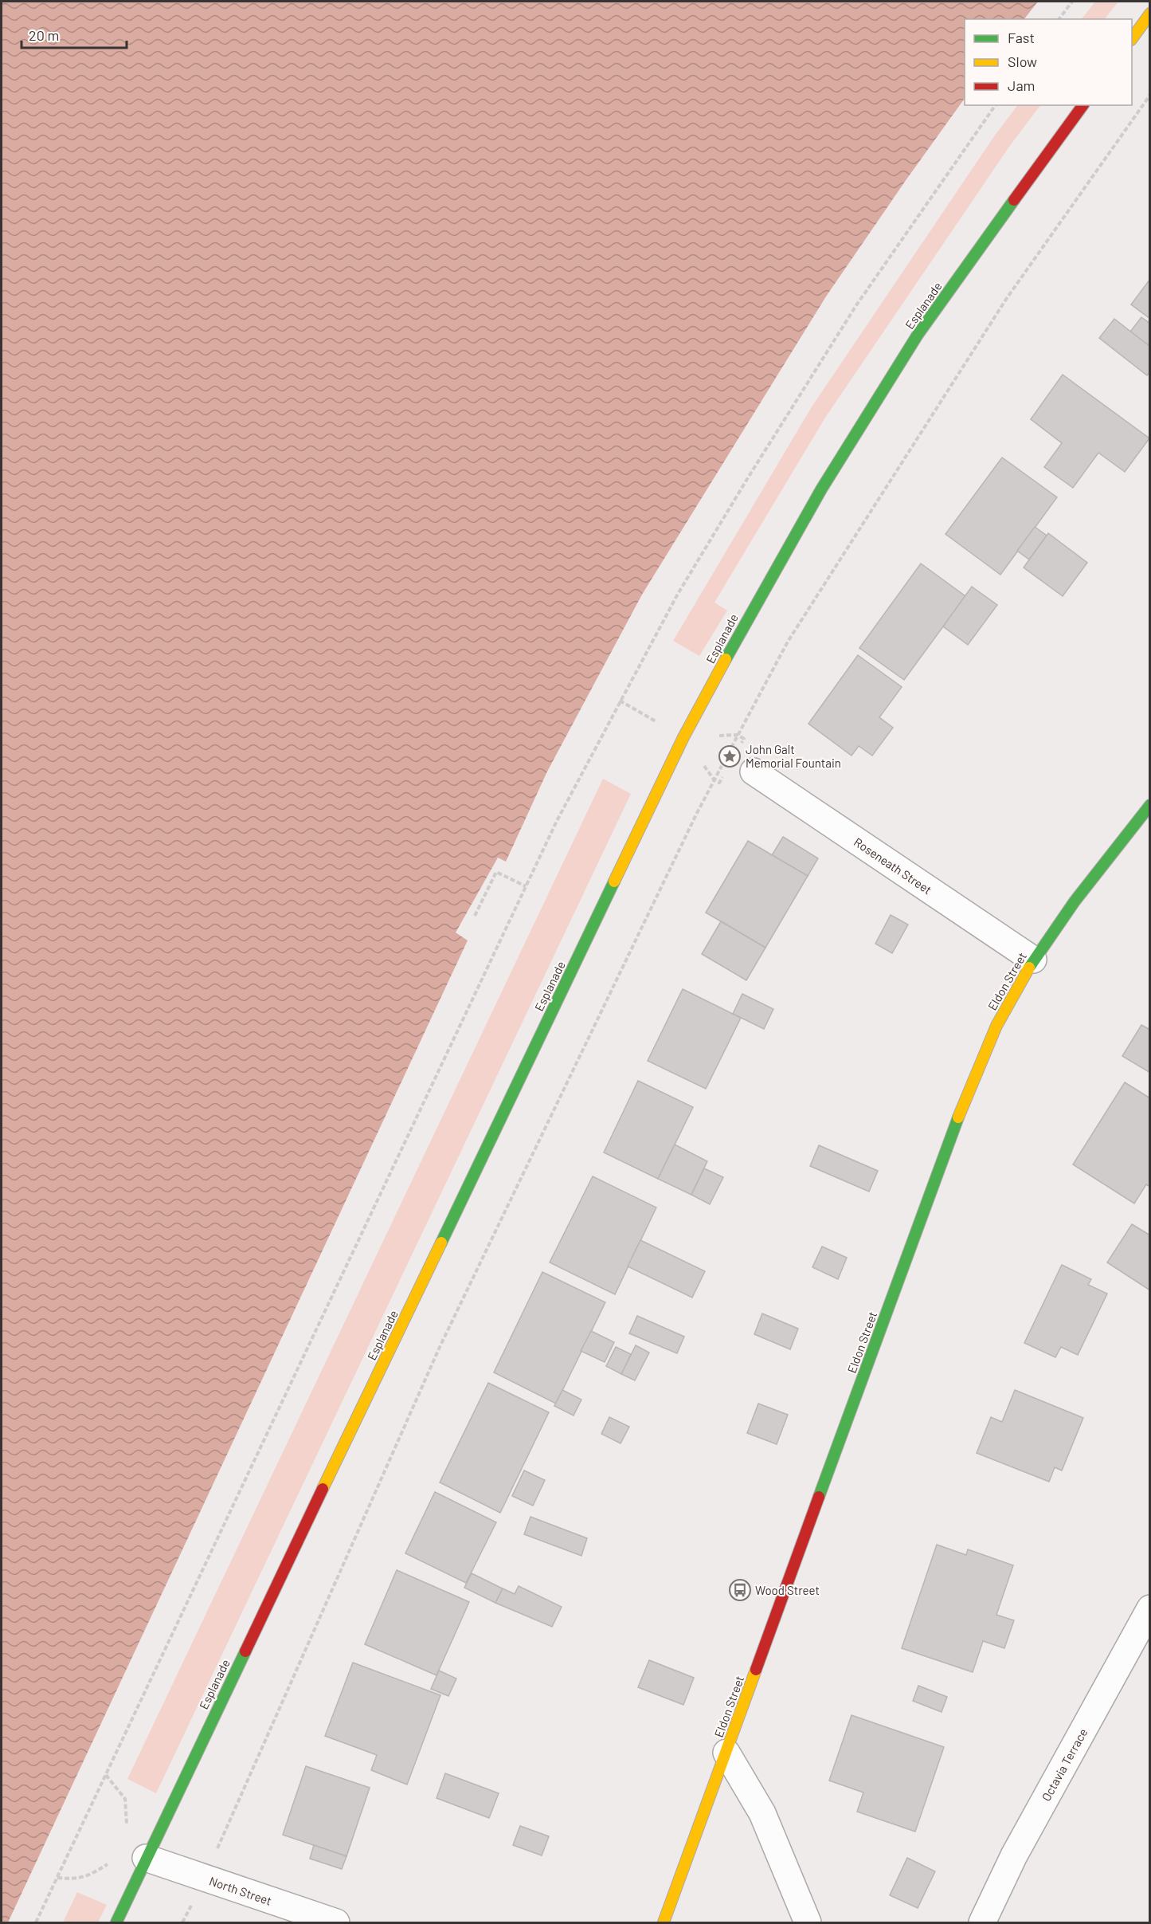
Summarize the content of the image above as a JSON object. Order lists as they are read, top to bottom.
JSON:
{
  "streets": {
    "street": [
      "Esplanade",
      "Roseneath Street",
      "Eldon Street",
      "Octavia Terrace",
      "North Street"
    ]
  },
  "crossings": [
    ["Esplanade", "North Street"],
    ["Roseneath Street", "Eldon Street"]
  ],
  "places": {
    "place": ["John Galt Memorial Fountain"],
    "bus stop": ["Wood Street"]
  },
  "legend": ["Fast", "Slow", "Jam"],
  "scale_bar": "20 m"
}
